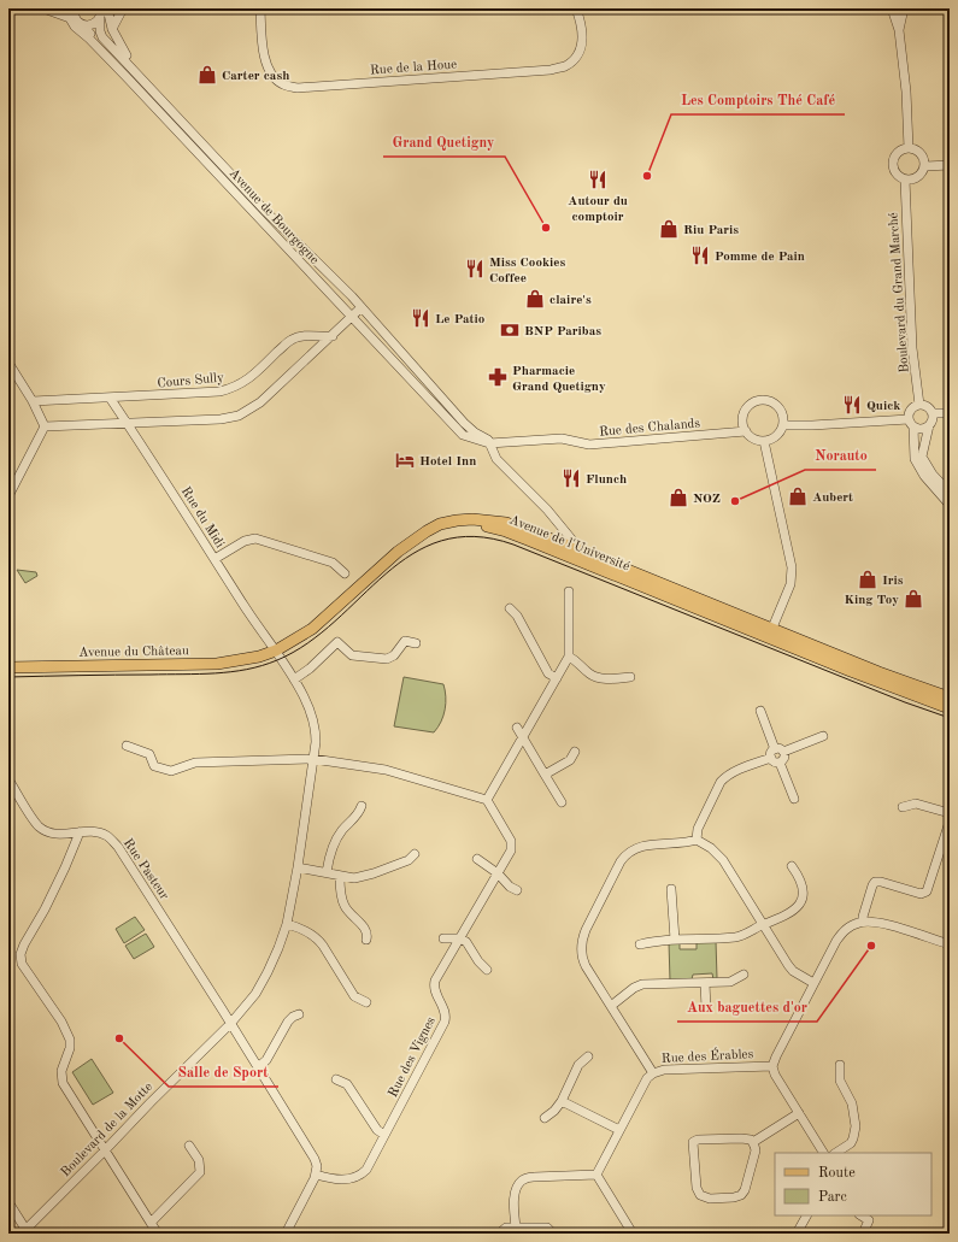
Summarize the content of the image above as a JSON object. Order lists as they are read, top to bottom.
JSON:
{
  "streets": {
    "main road": ["Avenue de l'Université", "Avenue du Château"],
    "street": [
      "Rue de la Houe",
      "Avenue de Bourgogne",
      "Boulevard du Grand Marché",
      "Cours Sully",
      "Rue des Chalands",
      "Rue du Midi",
      "Rue Pasteur",
      "Rue des Érables",
      "Rue des Vignes",
      "Boulevard de la Motte"
    ]
  },
  "crossings": [
    ["Avenue de Bourgogne", "Rue des Chalands"],
    ["Cours Sully", "Rue du Midi"],
    ["Rue du Midi", "Avenue du Château"],
    ["Rue du Midi", "Boulevard de la Motte"],
    ["Avenue de l'Université", "Avenue du Château"],
    ["Avenue du Château", "Boulevard de la Motte"],
    ["Rue Pasteur", "Rue des Vignes"],
    ["Rue Pasteur", "Boulevard de la Motte"]
  ],
  "places": {
    "shop": [
      "Carter cash",
      "Riu Paris",
      "claire's",
      "Aubert",
      "NOZ",
      "Iris",
      "King Toy"
    ],
    "other": [
      "Les Comptoirs Thé Café",
      "Grand Quetigny",
      "Norauto",
      "Aux baguettes d'or",
      "Salle de Sport"
    ],
    "restaurant": [
      "Autour du comptoir",
      "Pomme de Pain",
      "Miss Cookies Coffee",
      "Le Patio",
      "Quick",
      "Flunch"
    ],
    "bank": ["BNP Paribas"],
    "pharmacy": ["Pharmacie Grand Quetigny"],
    "hotel": ["Hotel Inn"]
  },
  "legend": ["Route", "Parc"]
}
